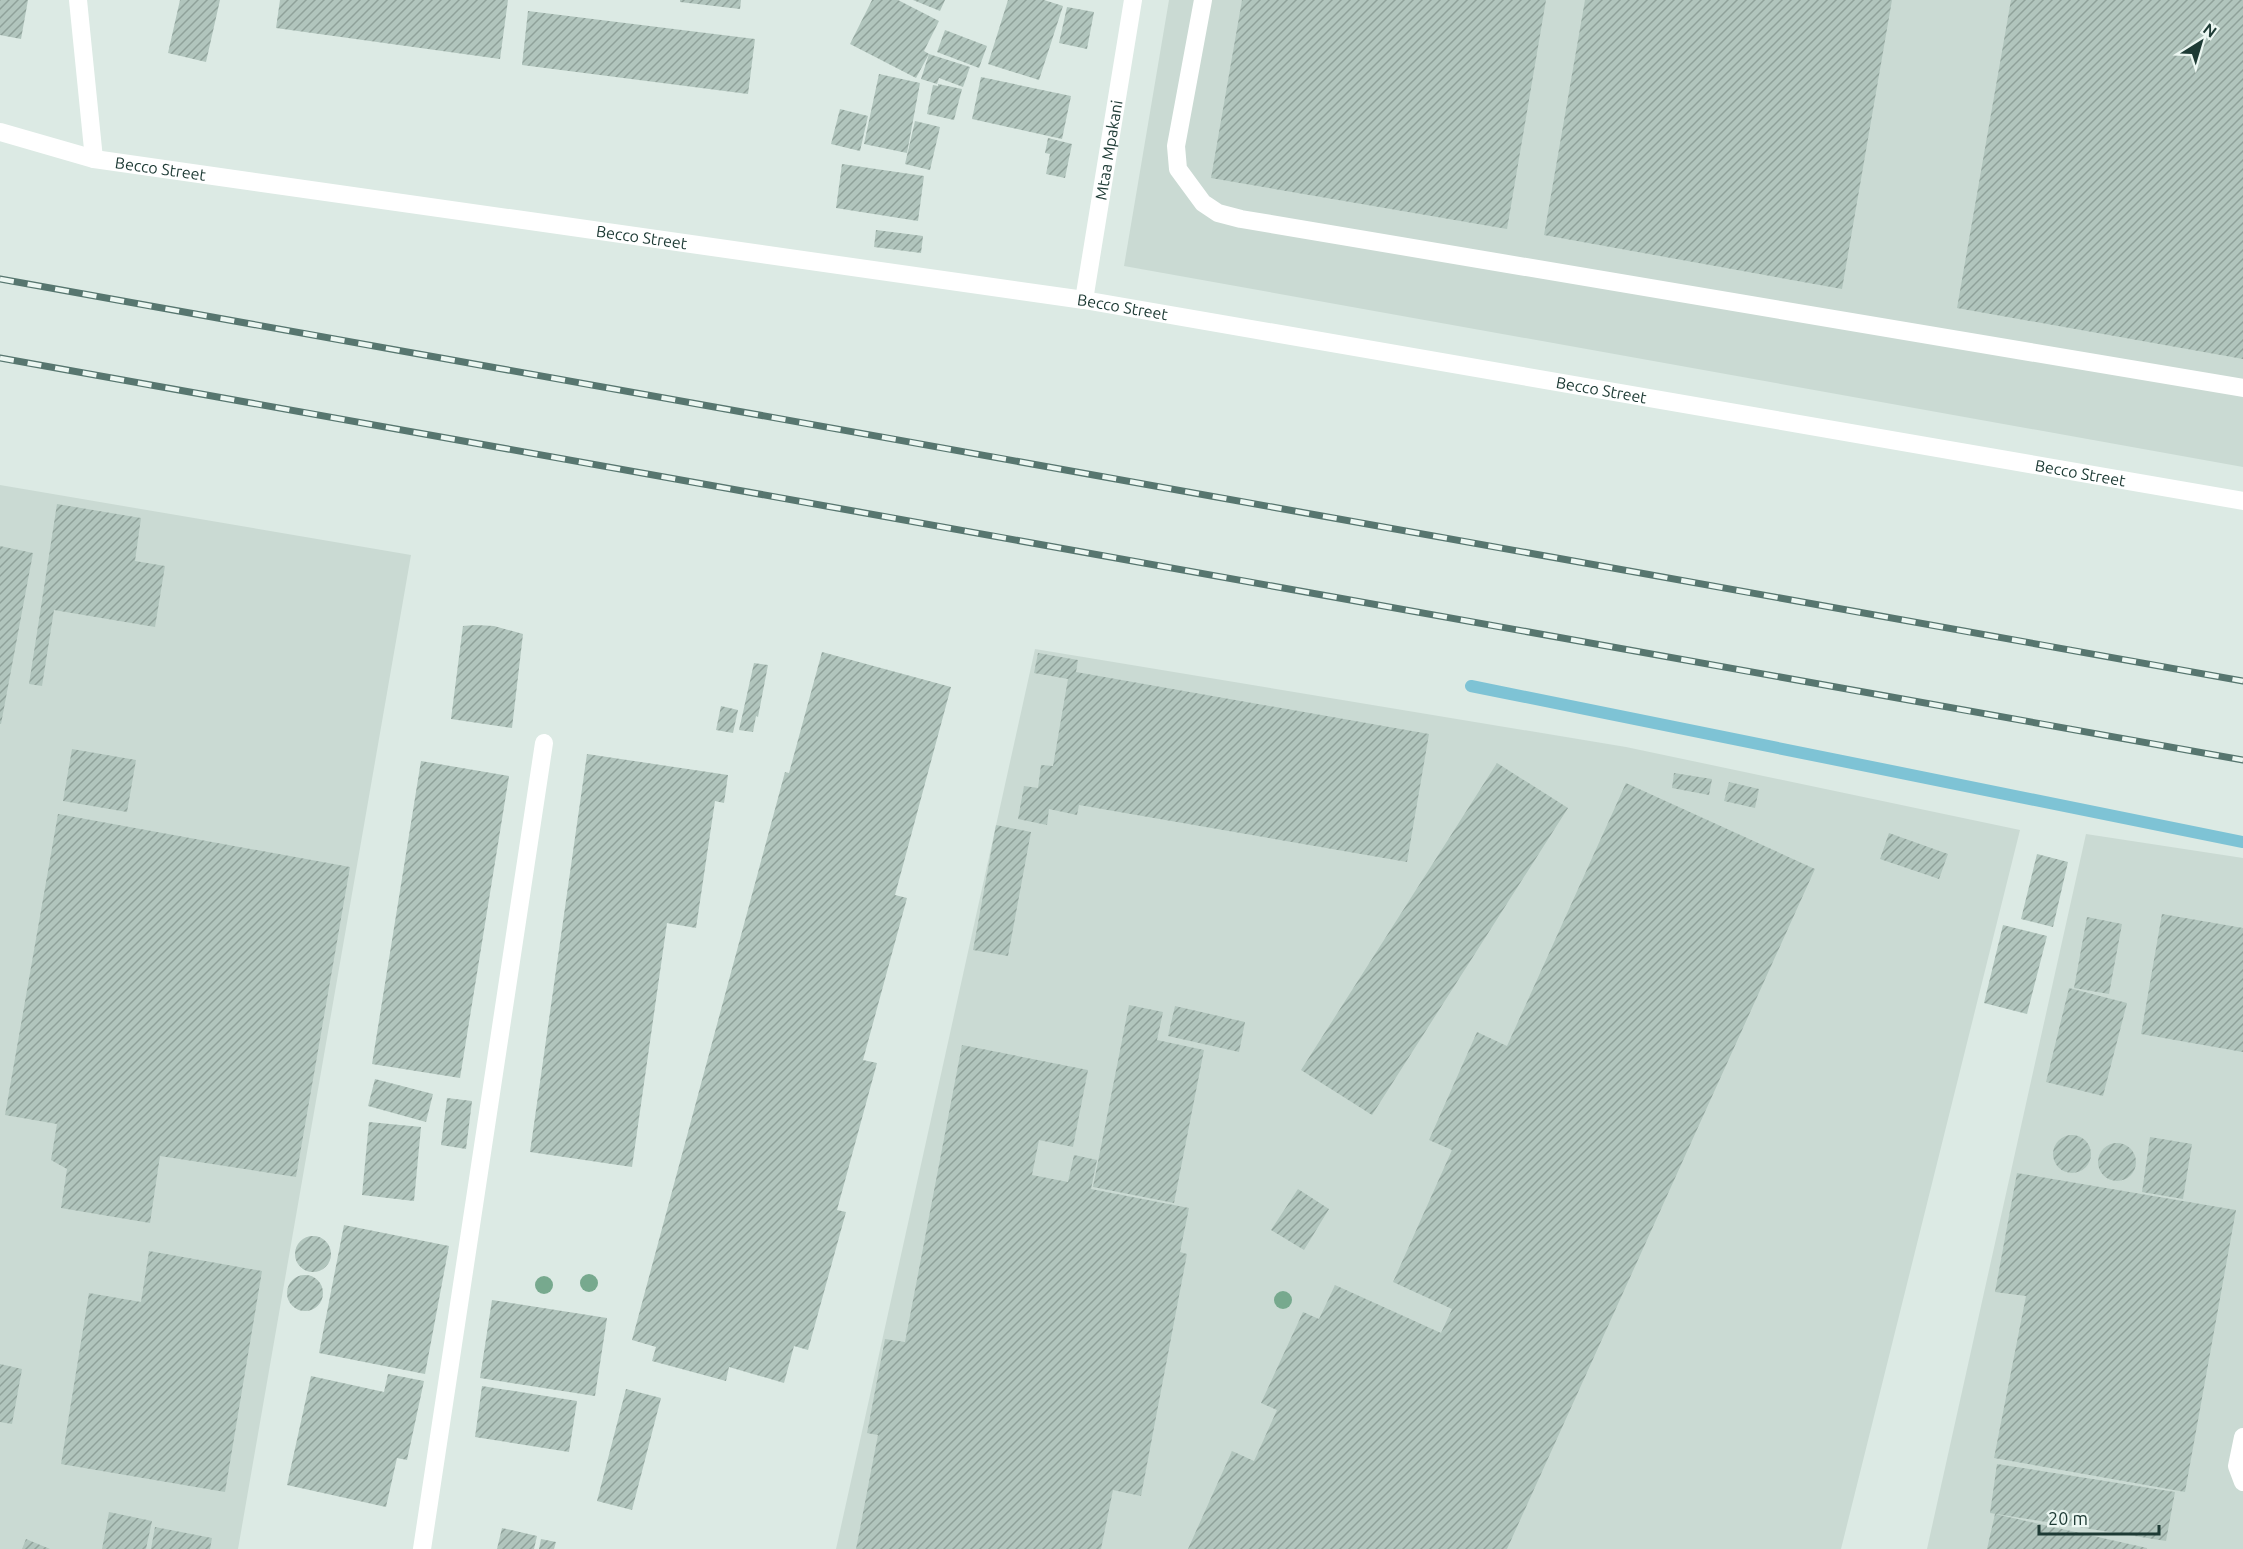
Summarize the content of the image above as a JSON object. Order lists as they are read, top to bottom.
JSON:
{
  "streets": {
    "street": ["Mtaa Mpakani", "Becco Street"]
  },
  "crossings": [
    ["Mtaa Mpakani", "Becco Street"]
  ],
  "scale_bar": "20 m",
  "north": "top right"
}
